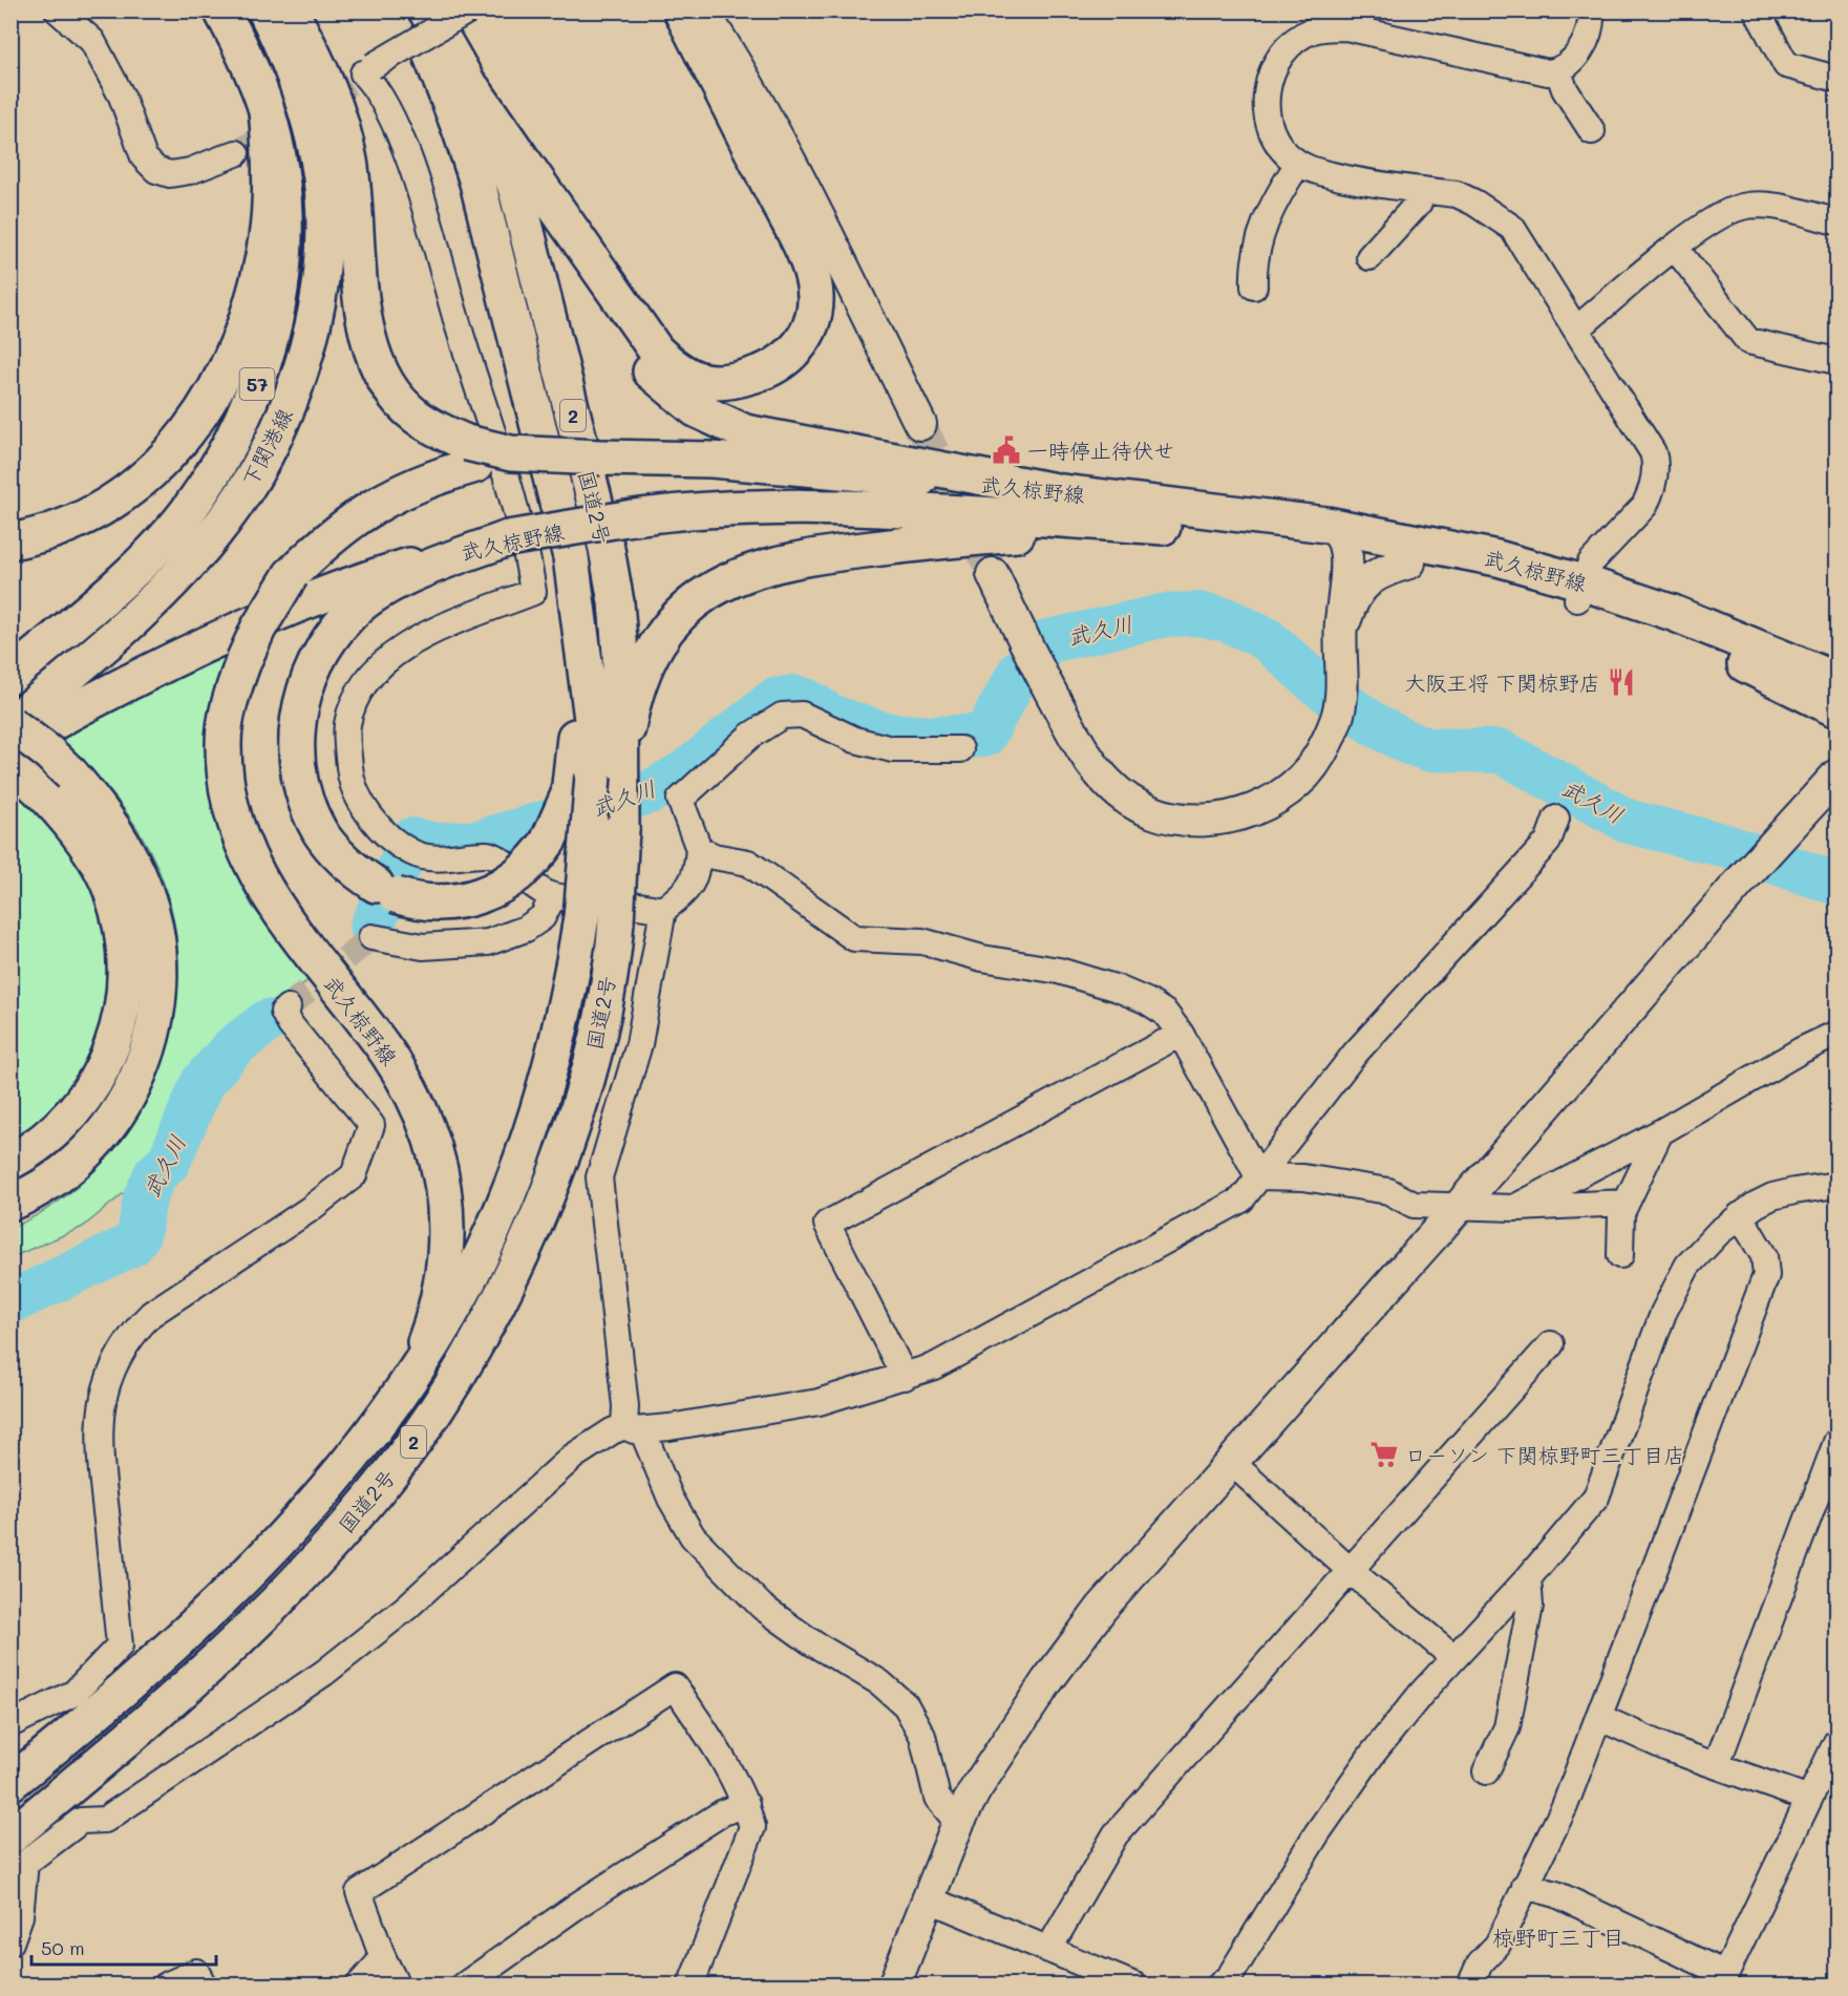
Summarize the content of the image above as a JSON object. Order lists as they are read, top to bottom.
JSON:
{
  "streets": {
    "main road": [
      "57",
      "2",
      "下関港線",
      "武久椋野線",
      "国道2号"
    ]
  },
  "crossings": [
    ["武久椋野線", "国道2号"]
  ],
  "districts": ["椋野町三丁目"],
  "water": ["武久川"],
  "places": {
    "public building": ["一時停止待伏せ"],
    "restaurant": ["大阪王将 下関椋野店"],
    "supermarket": ["ローソン 下関椋野町三丁目店"]
  },
  "scale_bar": "50 m"
}
